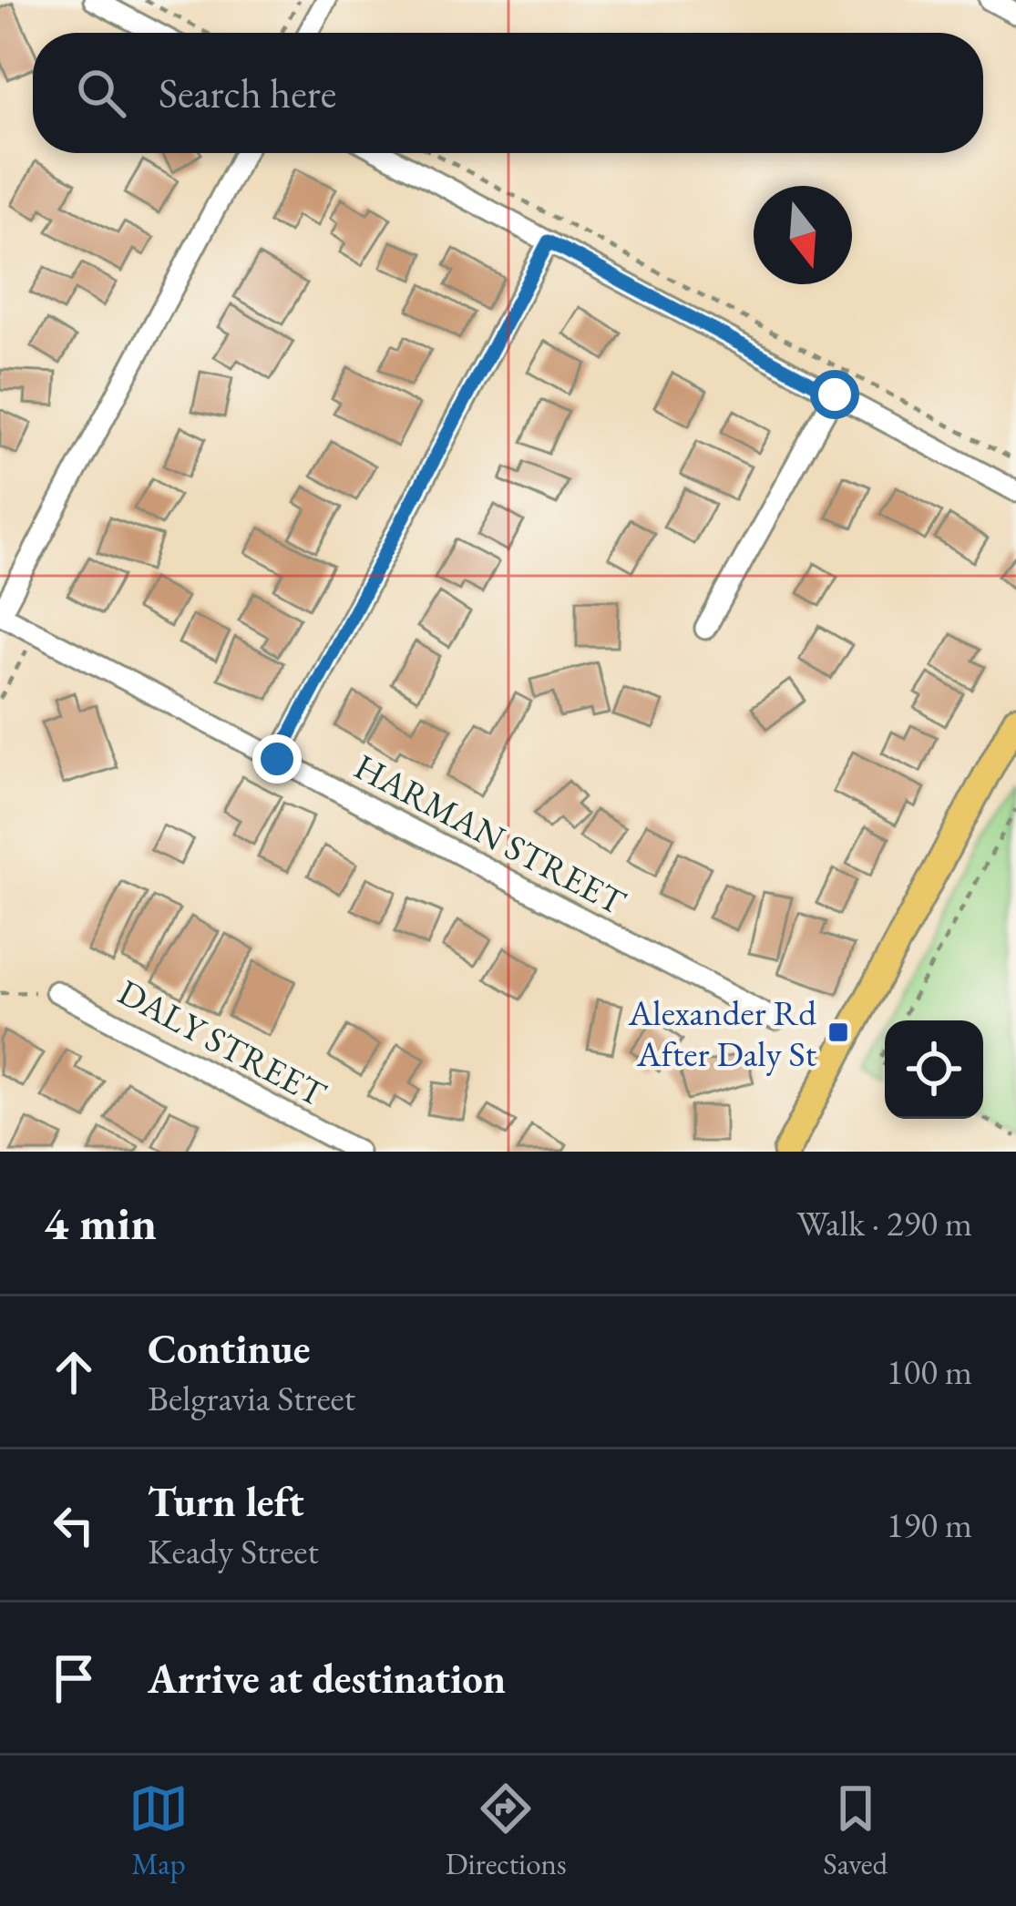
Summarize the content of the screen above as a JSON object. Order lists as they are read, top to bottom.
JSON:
{
  "streets": {
    "street": ["HARMAN STREET", "DALY STREET"]
  },
  "places": {
    "transit": ["Alexander Rd After Daly St"]
  },
  "north": "bottom",
  "page": {
    "search": "Search here",
    "heading": ["4 min", "Walk · 290 m"],
    "list": [
      ["Continue", "Belgravia Street", "100 m"],
      ["Turn left", "Keady Street", "190 m"],
      "Arrive at destination"
    ],
    "nav": ["Map", "Directions", "Saved"]
  }
}
